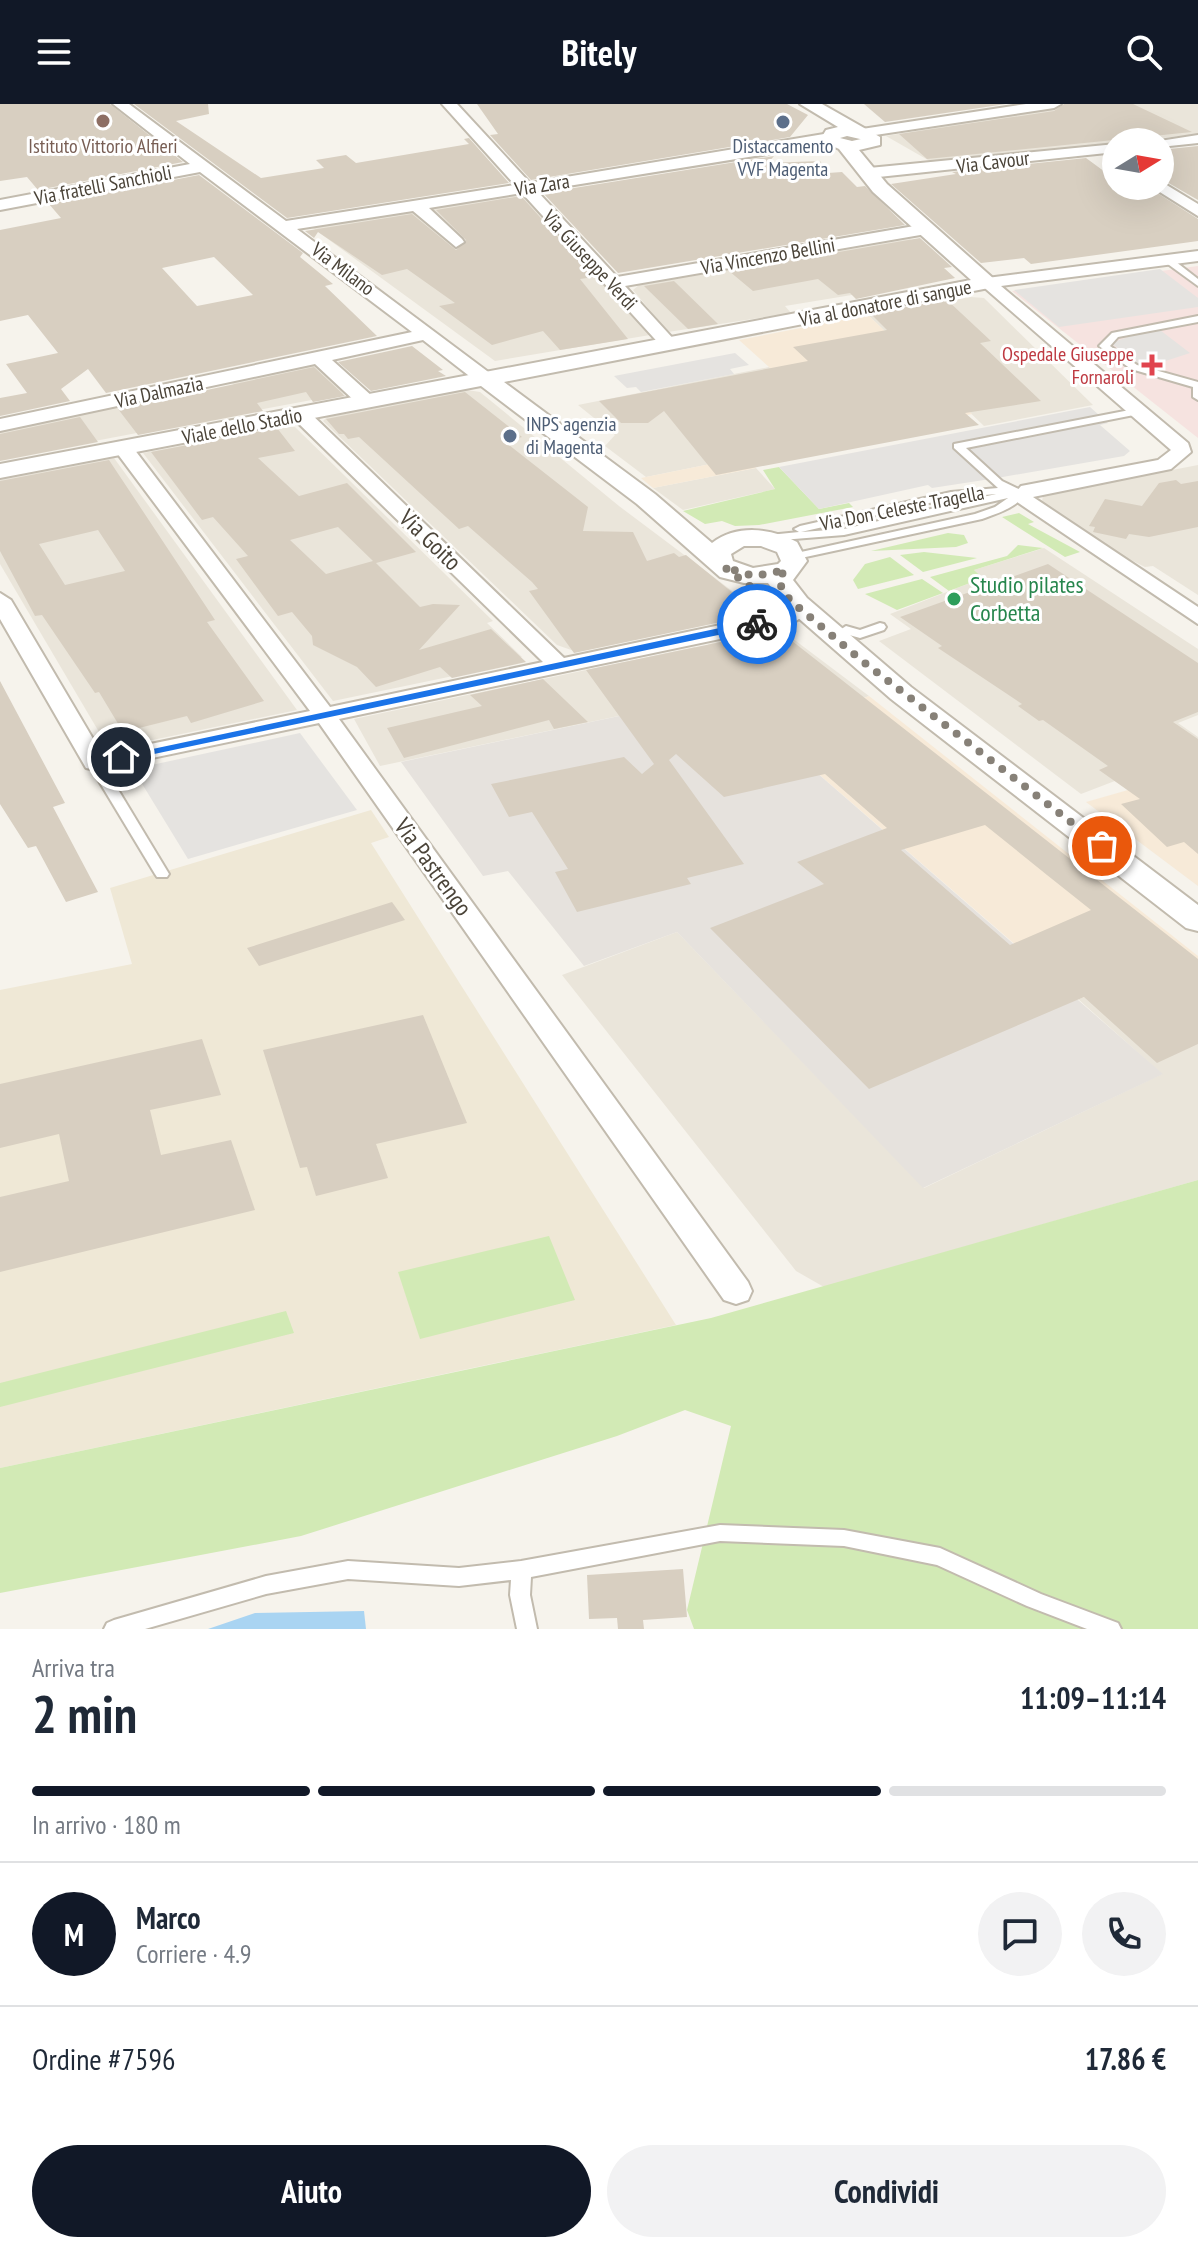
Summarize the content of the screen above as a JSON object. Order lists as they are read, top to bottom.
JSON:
{
  "streets": {
    "street": [
      "Via Cavour",
      "Via fratelli Sanchioli",
      "Via Zara",
      "Via Vincenzo Bellini",
      "Via Giuseppe Verdi",
      "Via Milano",
      "Via al donatore di sangue",
      "Via Dalmazia",
      "Viale dello Stadio",
      "Via Don Celeste Tragella",
      "Via Goito",
      "Via Pastrengo"
    ]
  },
  "crossings": [
    ["Via fratelli Sanchioli", "Via Milano"],
    ["Via Zara", "Via Giuseppe Verdi"],
    ["Via Zara", "Via Milano"],
    ["Via Vincenzo Bellini", "Via Giuseppe Verdi"],
    ["Via Giuseppe Verdi", "Via al donatore di sangue"],
    ["Via Milano", "Via al donatore di sangue"],
    ["Via Milano", "Via Dalmazia"],
    ["Via Milano", "Viale dello Stadio"],
    ["Via Milano", "Via Don Celeste Tragella"],
    ["Via al donatore di sangue", "Viale dello Stadio"],
    ["Viale dello Stadio", "Via Goito"],
    ["Viale dello Stadio", "Via Pastrengo"]
  ],
  "places": {
    "other": [
      "Istituto Vittorio Alfieri",
      "Distaccamento VVF Magenta",
      "INPS agenzia di Magenta",
      "Studio pilates Corbetta"
    ],
    "health": ["Ospedale Giuseppe Fornaroli"]
  },
  "north": "right",
  "page": {
    "header": "Bitely",
    "heading": ["2 min", "Arriva tra", "11:09–11:14"],
    "panel": [
      "Marco",
      "Corriere · 4.9",
      "Ordine #7596",
      "17.86 €"
    ],
    "bar": "In arrivo · 180 m",
    "round": "M",
    "buttons": ["Aiuto", "Condividi"]
  }
}
